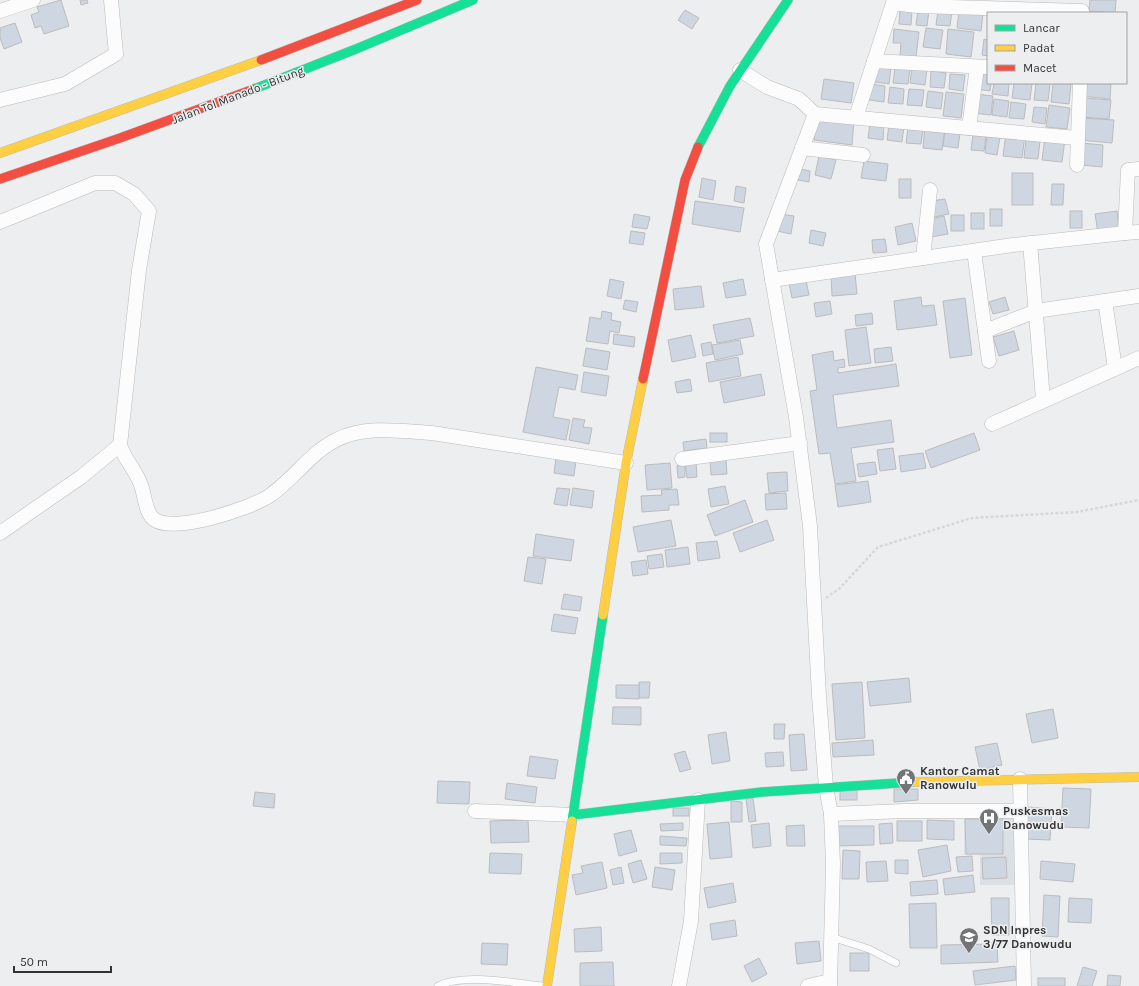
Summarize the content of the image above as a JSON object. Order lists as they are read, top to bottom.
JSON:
{
  "streets": {
    "main road": ["Jalan Tol Manado - Bitung"]
  },
  "places": {
    "public building": ["Kantor Camat Ranowulu"],
    "hospital": ["Puskesmas Danowudu"],
    "school or university": ["SDN Inpres 3/77 Danowudu"]
  },
  "legend": ["Lancar", "Padat", "Macet"],
  "scale_bar": "50 m"
}
